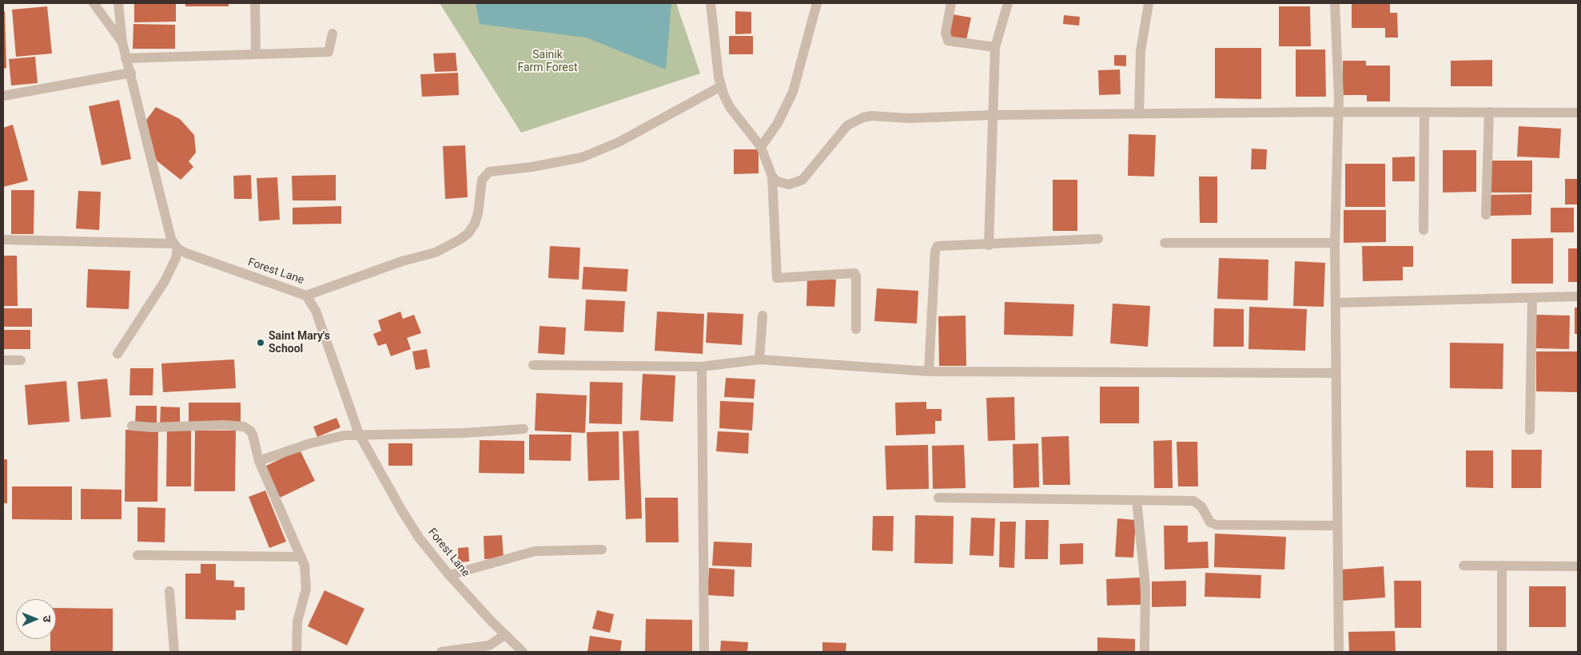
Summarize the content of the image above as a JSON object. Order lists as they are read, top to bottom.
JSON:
{
  "streets": {
    "street": ["Forest Lane"]
  },
  "parks": ["Sainik Farm Forest"],
  "places": ["Saint Mary's School"],
  "north": "right"
}
